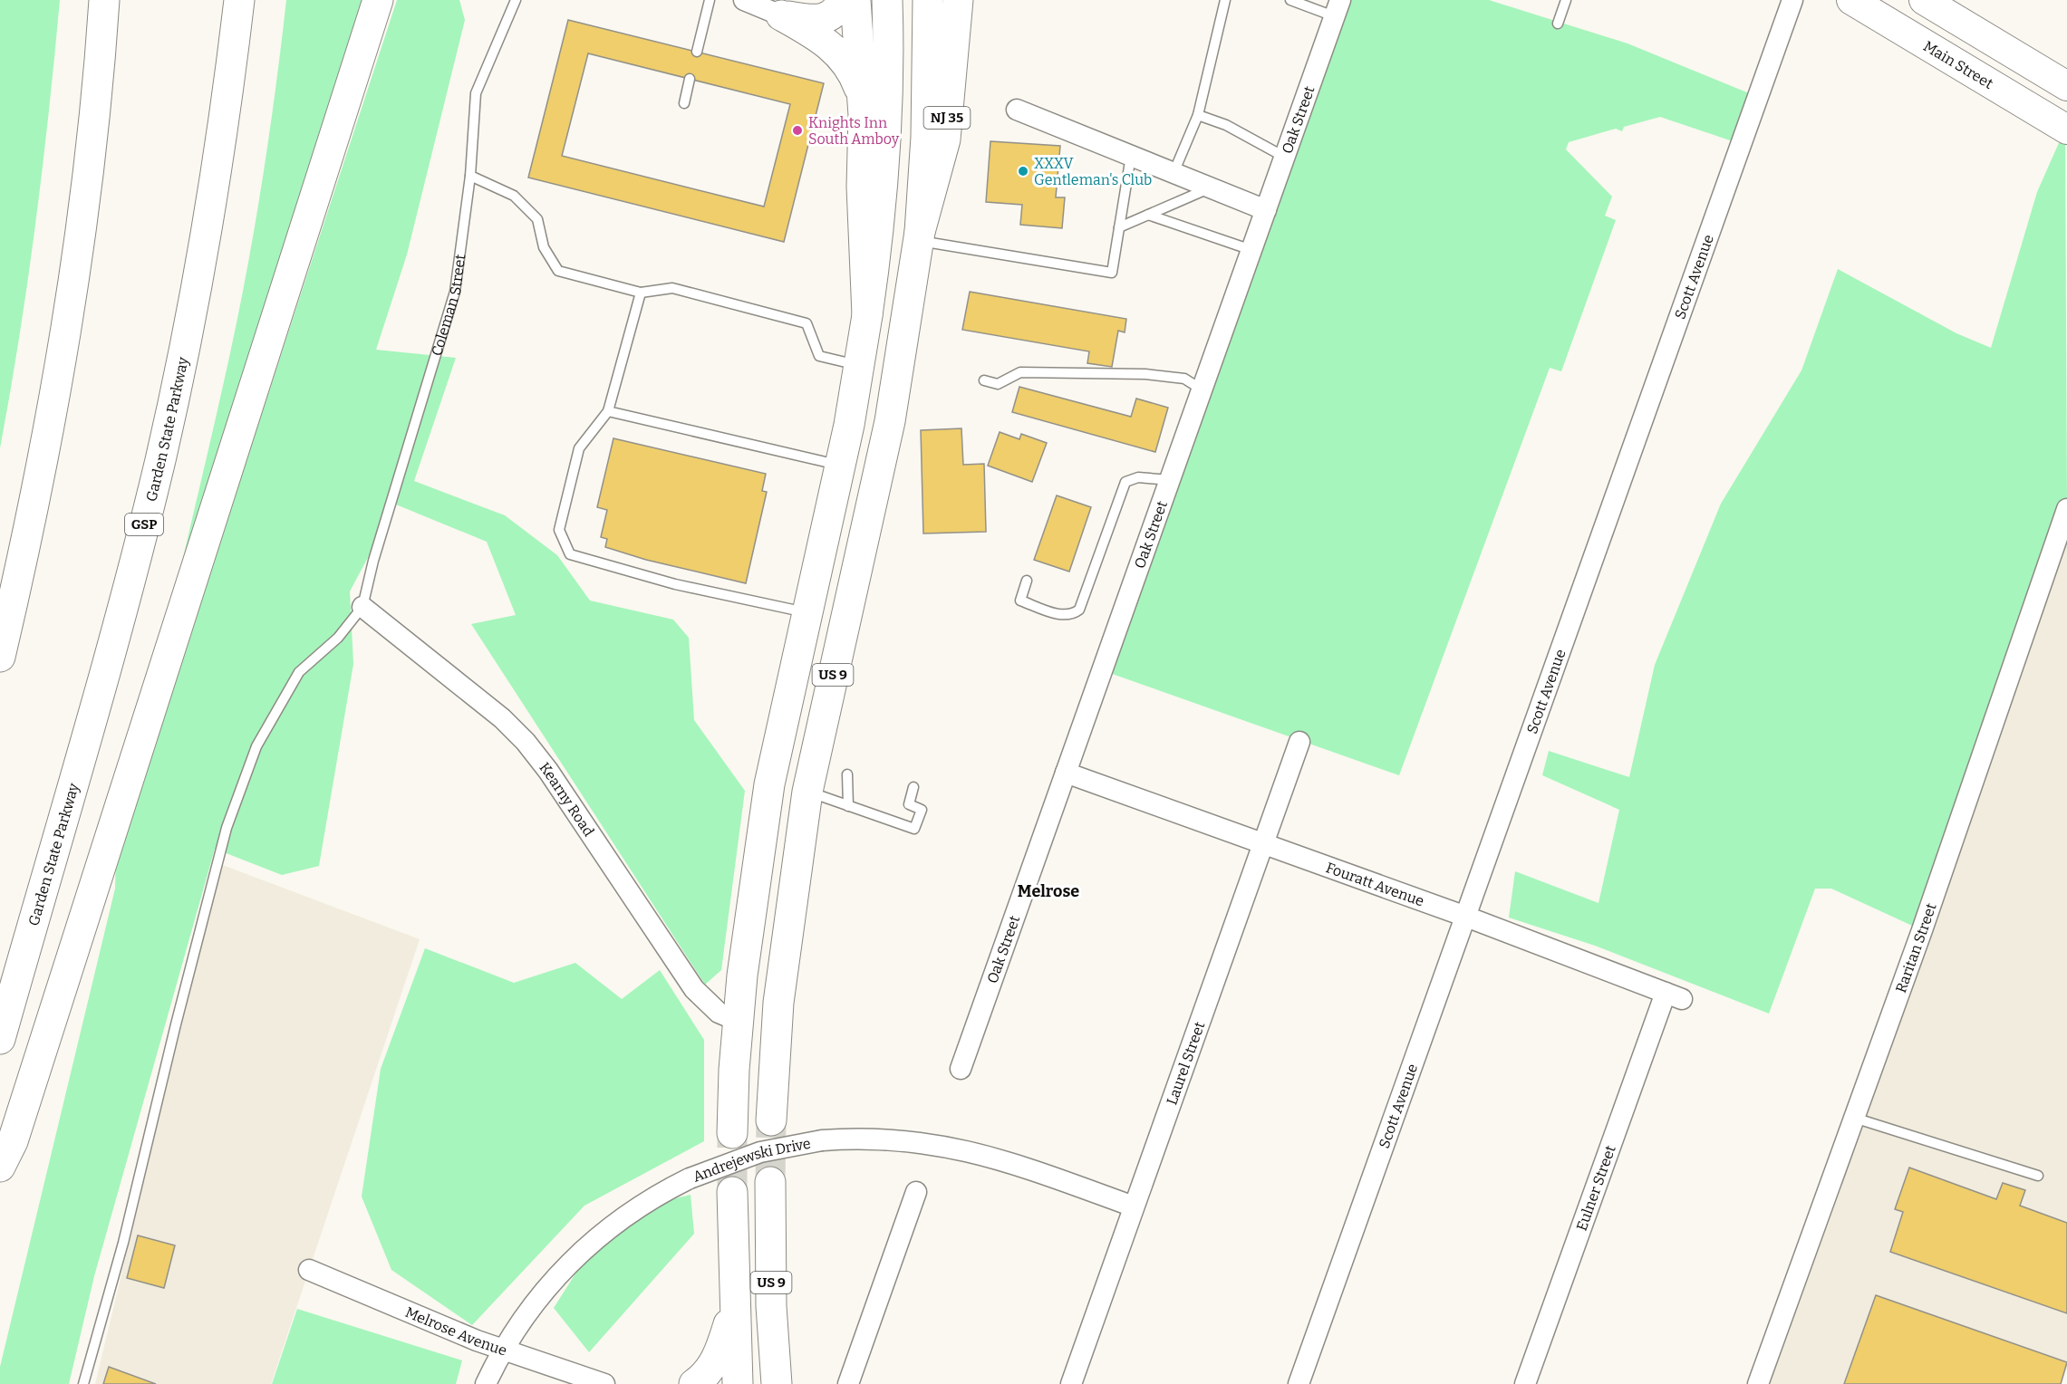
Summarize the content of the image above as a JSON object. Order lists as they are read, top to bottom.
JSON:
{
  "streets": {
    "highway": [
      "NJ 35",
      "Garden State Parkway",
      "GSP",
      "US 9"
    ],
    "main road": ["Main Street"],
    "street": [
      "Oak Street",
      "Scott Avenue",
      "Kearny Road",
      "Fouratt Avenue",
      "Raritan Street",
      "Laurel Street",
      "Andrejewski Drive",
      "Eulner Street",
      "Melrose Avenue"
    ],
    "lane": ["Coleman Street"]
  },
  "crossings": [
    ["NJ 35", "US 9"],
    ["Oak Street", "Fouratt Avenue"],
    ["Scott Avenue", "Fouratt Avenue"],
    ["Coleman Street", "Kearny Road"],
    ["US 9", "Kearny Road"],
    ["Fouratt Avenue", "Laurel Street"],
    ["Fouratt Avenue", "Eulner Street"],
    ["Laurel Street", "Andrejewski Drive"],
    ["Andrejewski Drive", "Melrose Avenue"]
  ],
  "districts": ["Melrose"],
  "places": ["Knights Inn South Amboy", "XXXV Gentleman's Club"]
}
